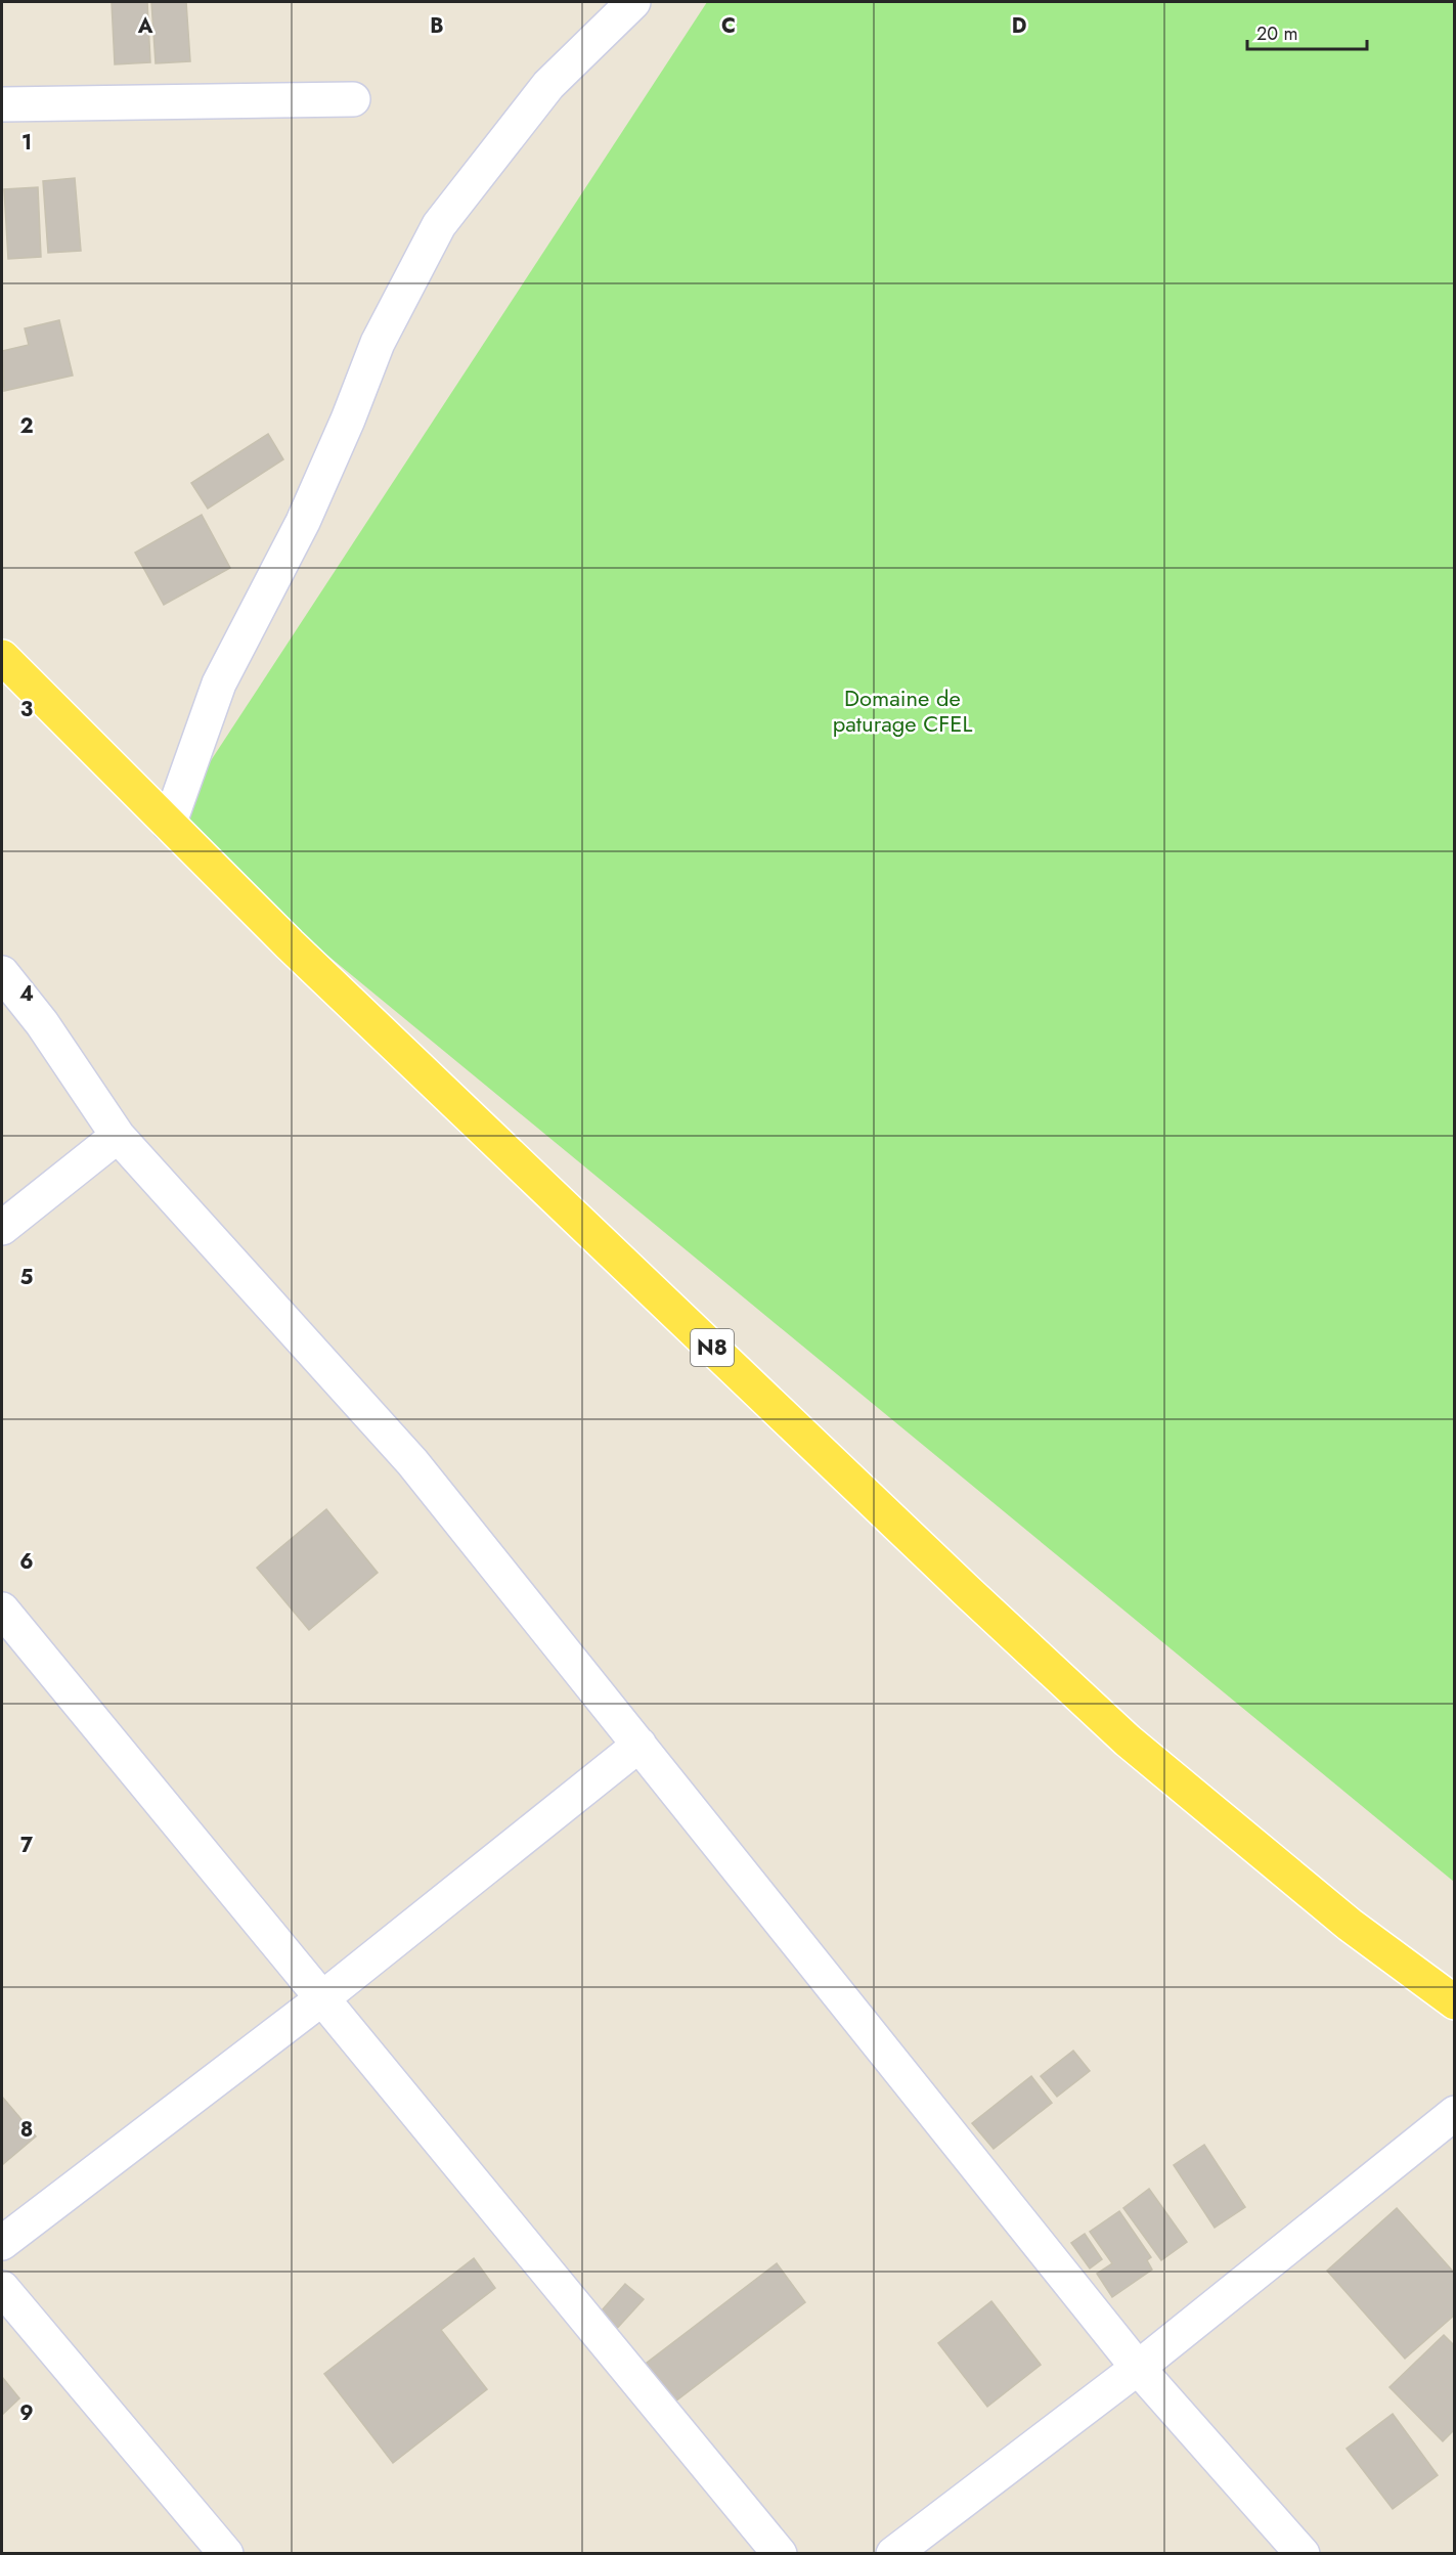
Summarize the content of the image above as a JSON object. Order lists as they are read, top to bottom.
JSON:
{
  "streets": {
    "main road": ["N8"]
  },
  "parks": ["Domaine de paturage CFEL"],
  "scale_bar": "20 m",
  "grid": {
    "columns": [
      "A",
      "B",
      "C",
      "D"
    ],
    "rows": [
      "1",
      "2",
      "3",
      "4",
      "5",
      "6",
      "7",
      "8",
      "9"
    ]
  }
}
